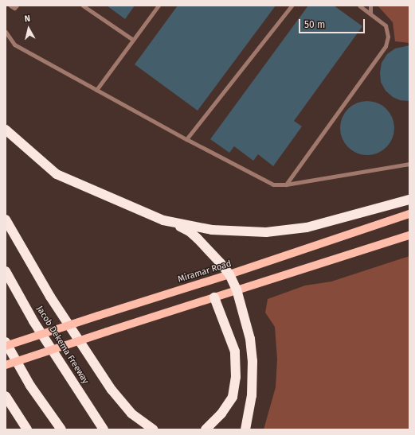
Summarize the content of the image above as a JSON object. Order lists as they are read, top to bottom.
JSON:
{
  "streets": {
    "highway": ["Jacob Dekema Freeway"],
    "main road": ["Miramar Road"]
  },
  "scale_bar": "50 m",
  "north": "top"
}
